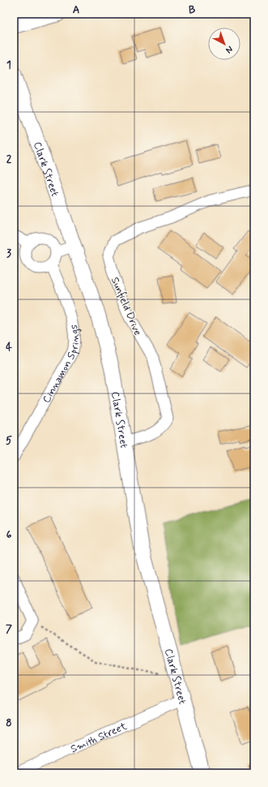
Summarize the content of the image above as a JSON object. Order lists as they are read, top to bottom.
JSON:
{
  "streets": {
    "main road": ["Clark Street"],
    "street": ["Sunfield Drive", "Cinnamon Springs", "Smith Street"]
  },
  "crossings": [
    ["Clark Street", "Sunfield Drive"],
    ["Clark Street", "Smith Street"]
  ],
  "north": "bottom right",
  "grid": {
    "columns": ["A", "B"],
    "rows": [
      "1",
      "2",
      "3",
      "4",
      "5",
      "6",
      "7",
      "8"
    ]
  }
}
